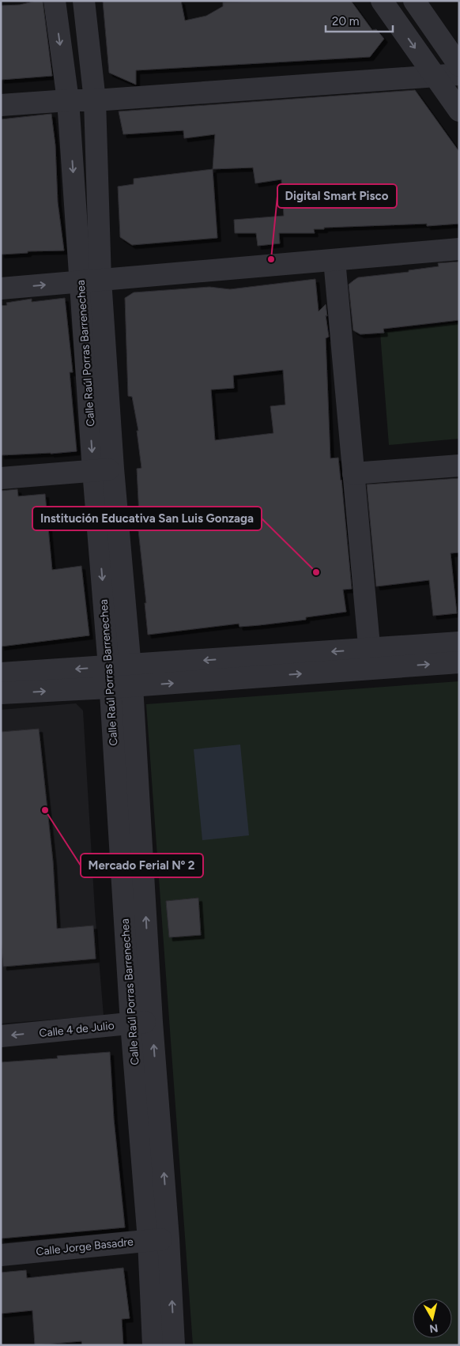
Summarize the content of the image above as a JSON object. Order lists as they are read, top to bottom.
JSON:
{
  "streets": {
    "street": ["Calle Raúl Porras Barrenechea", "Calle 4 de Julio", "Calle Jorge Basadre"]
  },
  "crossings": [
    ["Calle Raúl Porras Barrenechea", "Calle 4 de Julio"],
    ["Calle Raúl Porras Barrenechea", "Calle Jorge Basadre"]
  ],
  "one_way": ["Calle 4 de Julio"],
  "places": ["Digital Smart Pisco", "Institución Educativa San Luis Gonzaga", "Mercado Ferial Nº 2"],
  "scale_bar": "20 m",
  "north": "bottom"
}
